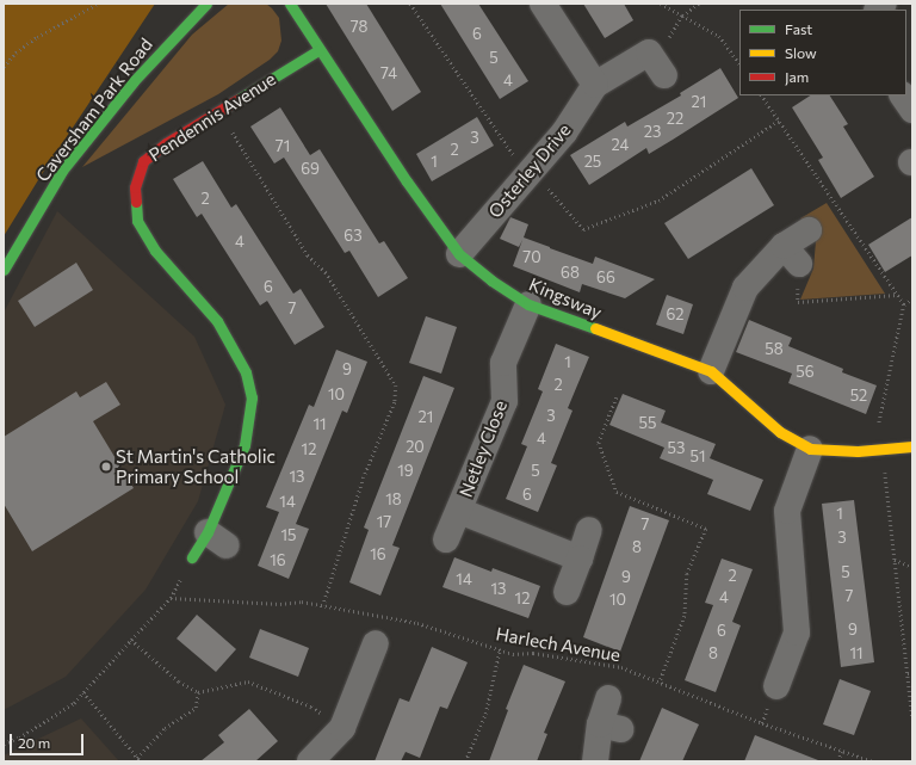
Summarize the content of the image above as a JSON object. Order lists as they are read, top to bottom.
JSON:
{
  "streets": {
    "street": [
      "Caversham Park Road",
      "Pendennis Avenue",
      "Osterley Drive",
      "Kingsway",
      "Netley Close"
    ],
    "path": ["Harlech Avenue"]
  },
  "crossings": [
    ["Pendennis Avenue", "Kingsway"],
    ["Osterley Drive", "Kingsway"],
    ["Kingsway", "Netley Close"]
  ],
  "places": ["St Martin's Catholic Primary School"],
  "house_numbers": [
    "78",
    "6",
    "5",
    "74",
    "4",
    "21",
    "22",
    "23",
    "3",
    "24",
    "71",
    "2",
    "1",
    "25",
    "69",
    "2",
    "63",
    "4",
    "70",
    "68",
    "66",
    "6",
    "7",
    "62",
    "58",
    "1",
    "9",
    "56",
    "2",
    "10",
    "52",
    "3",
    "21",
    "55",
    "11",
    "4",
    "20",
    "53",
    "12",
    "51",
    "19",
    "5",
    "13",
    "6",
    "18",
    "14",
    "1",
    "17",
    "7",
    "15",
    "3",
    "8",
    "16",
    "16",
    "5",
    "2",
    "9",
    "14",
    "13",
    "7",
    "4",
    "12",
    "10",
    "9",
    "6",
    "8",
    "11"
  ],
  "legend": ["Fast", "Slow", "Jam"],
  "scale_bar": "20 m"
}
